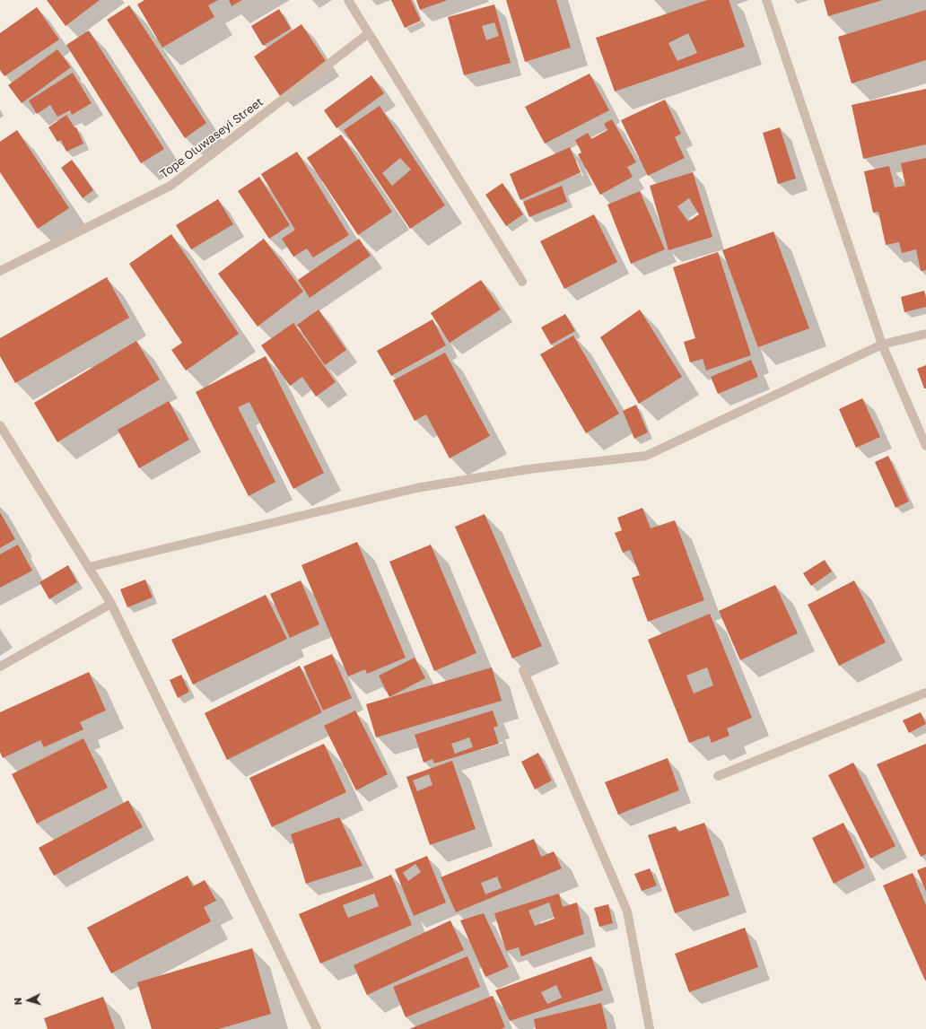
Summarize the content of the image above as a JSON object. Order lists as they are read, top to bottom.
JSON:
{
  "streets": {
    "street": ["Tope Oluwaseyi Street"]
  },
  "north": "left"
}
